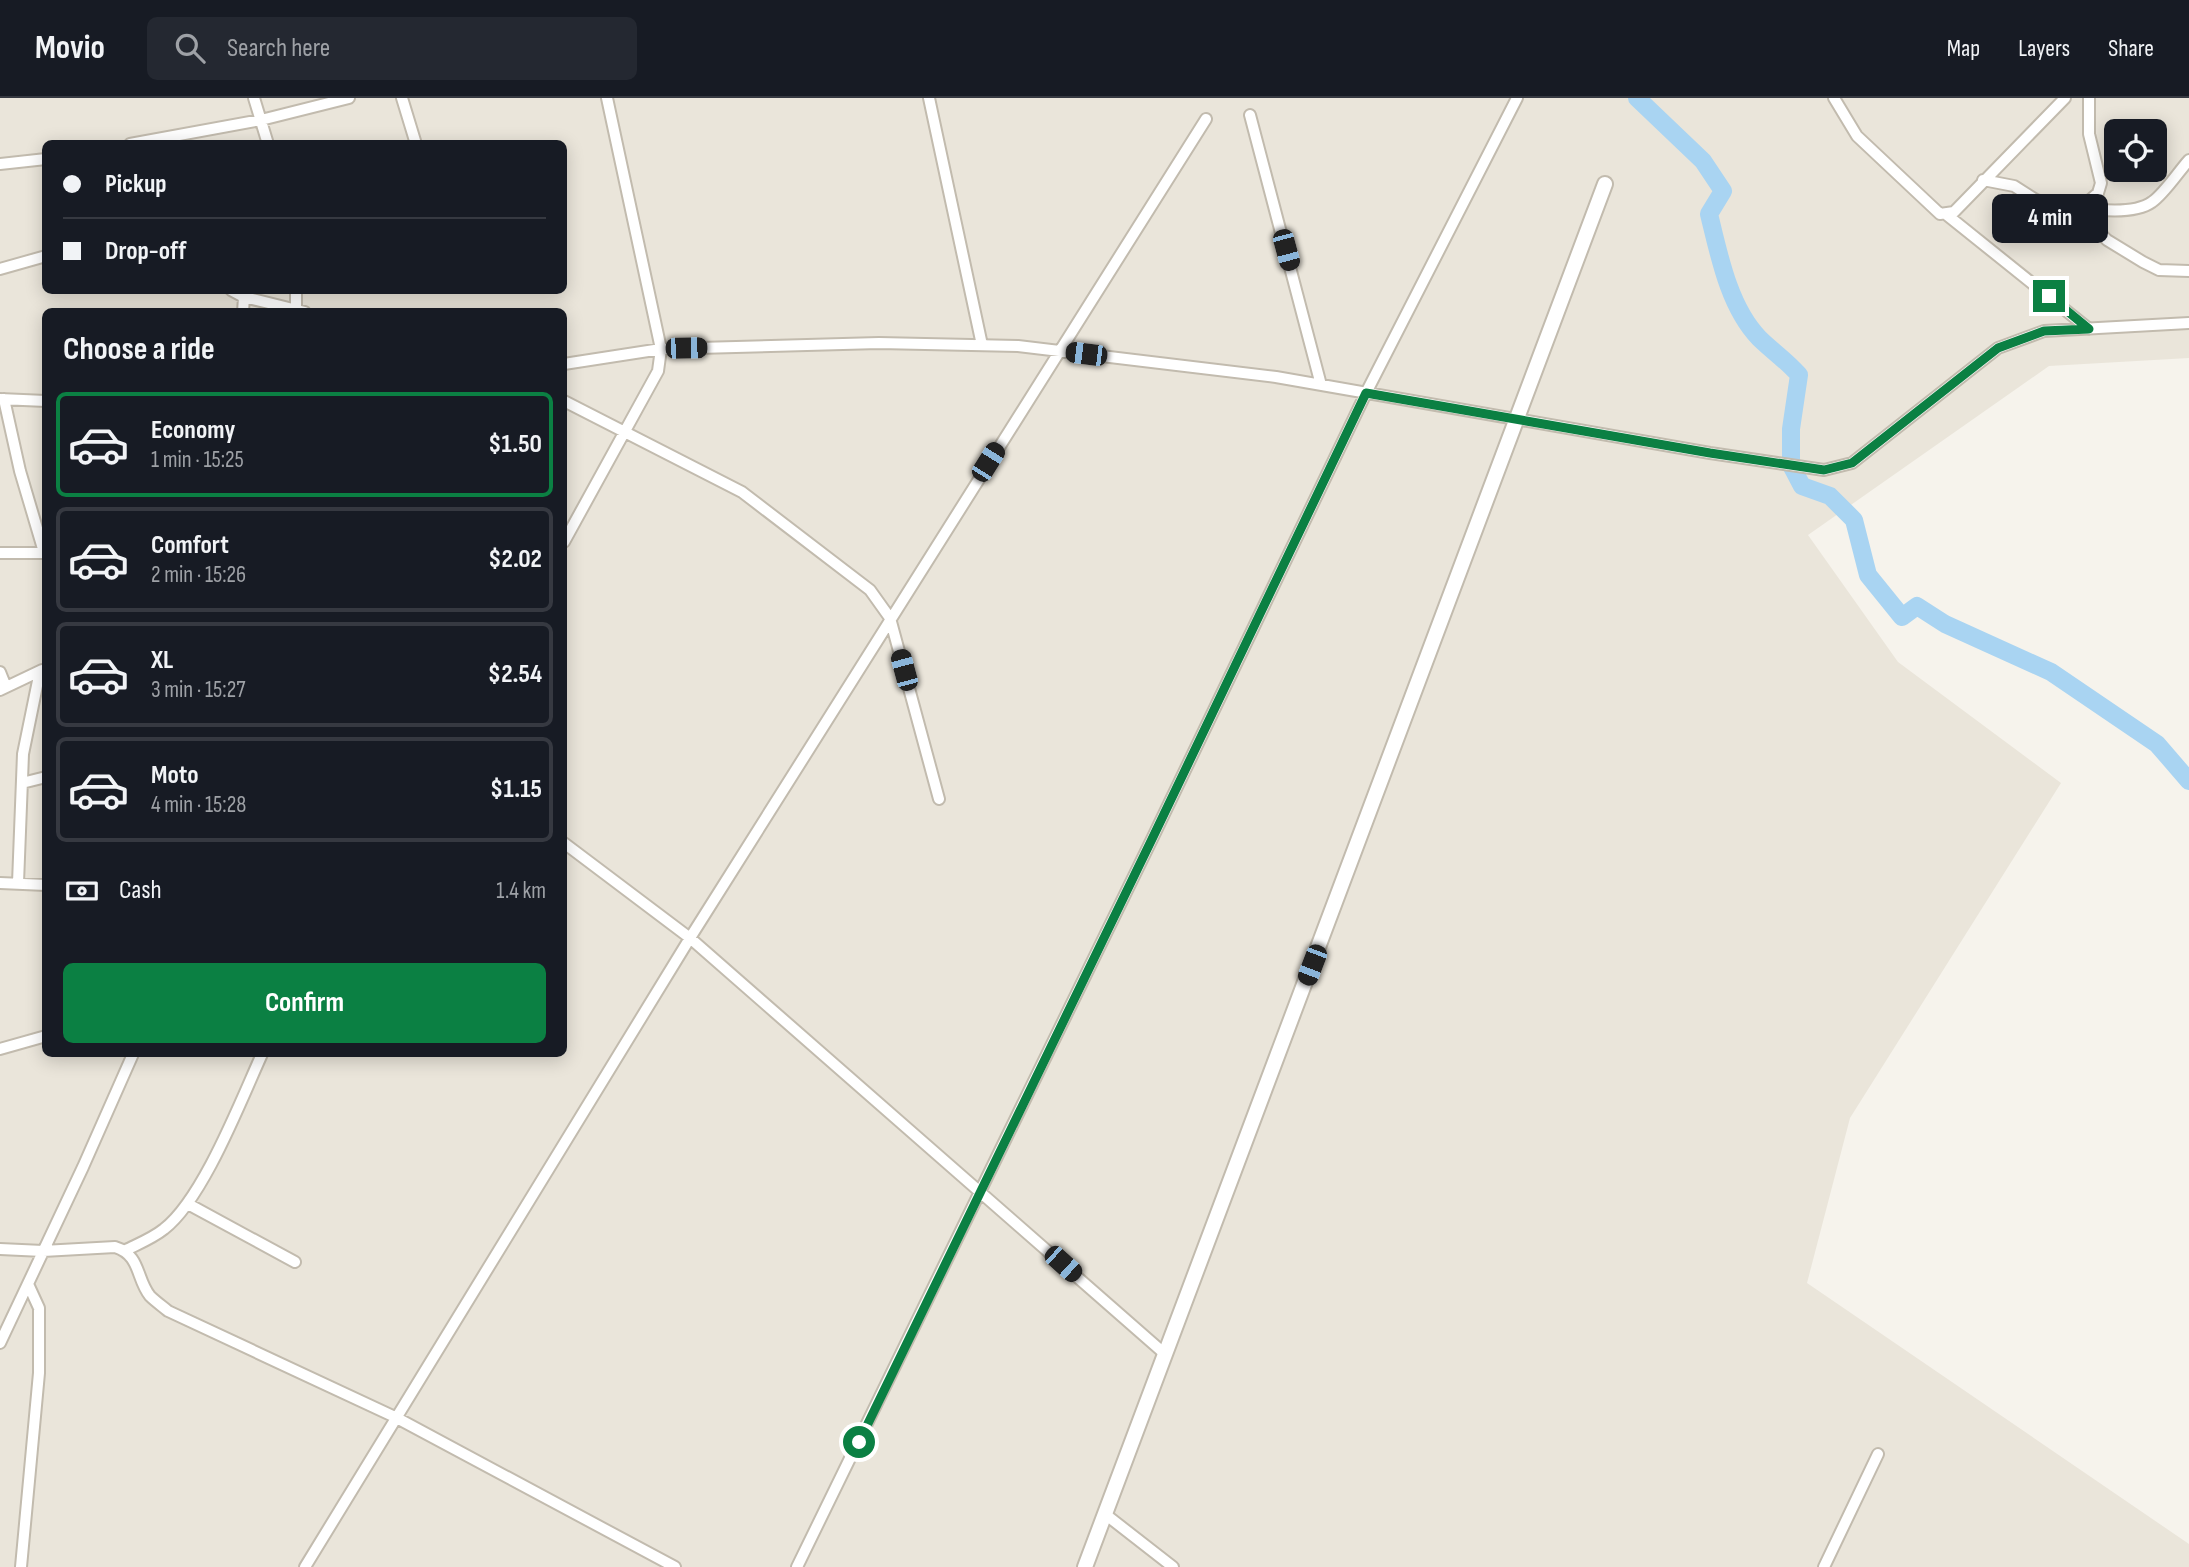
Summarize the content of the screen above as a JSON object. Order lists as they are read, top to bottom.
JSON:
{
  "page": {
    "header": "Movio",
    "search": "Search here",
    "nav": ["Map", "Layers", "Share"],
    "banner": ["Pickup", "Drop-off"],
    "bubble": "4 min",
    "heading": "Choose a ride",
    "list": [
      {
        "name": "Economy",
        "note": "1 min · 15:25",
        "value": "$1.50"
      },
      {
        "name": "Comfort",
        "note": "2 min · 15:26",
        "value": "$2.02"
      },
      {
        "name": "XL",
        "note": "3 min · 15:27",
        "value": "$2.54"
      },
      {
        "name": "Moto",
        "note": "4 min · 15:28",
        "value": "$1.15"
      }
    ],
    "pay": ["Cash", "1.4 km"],
    "buttons": "Confirm"
  }
}
